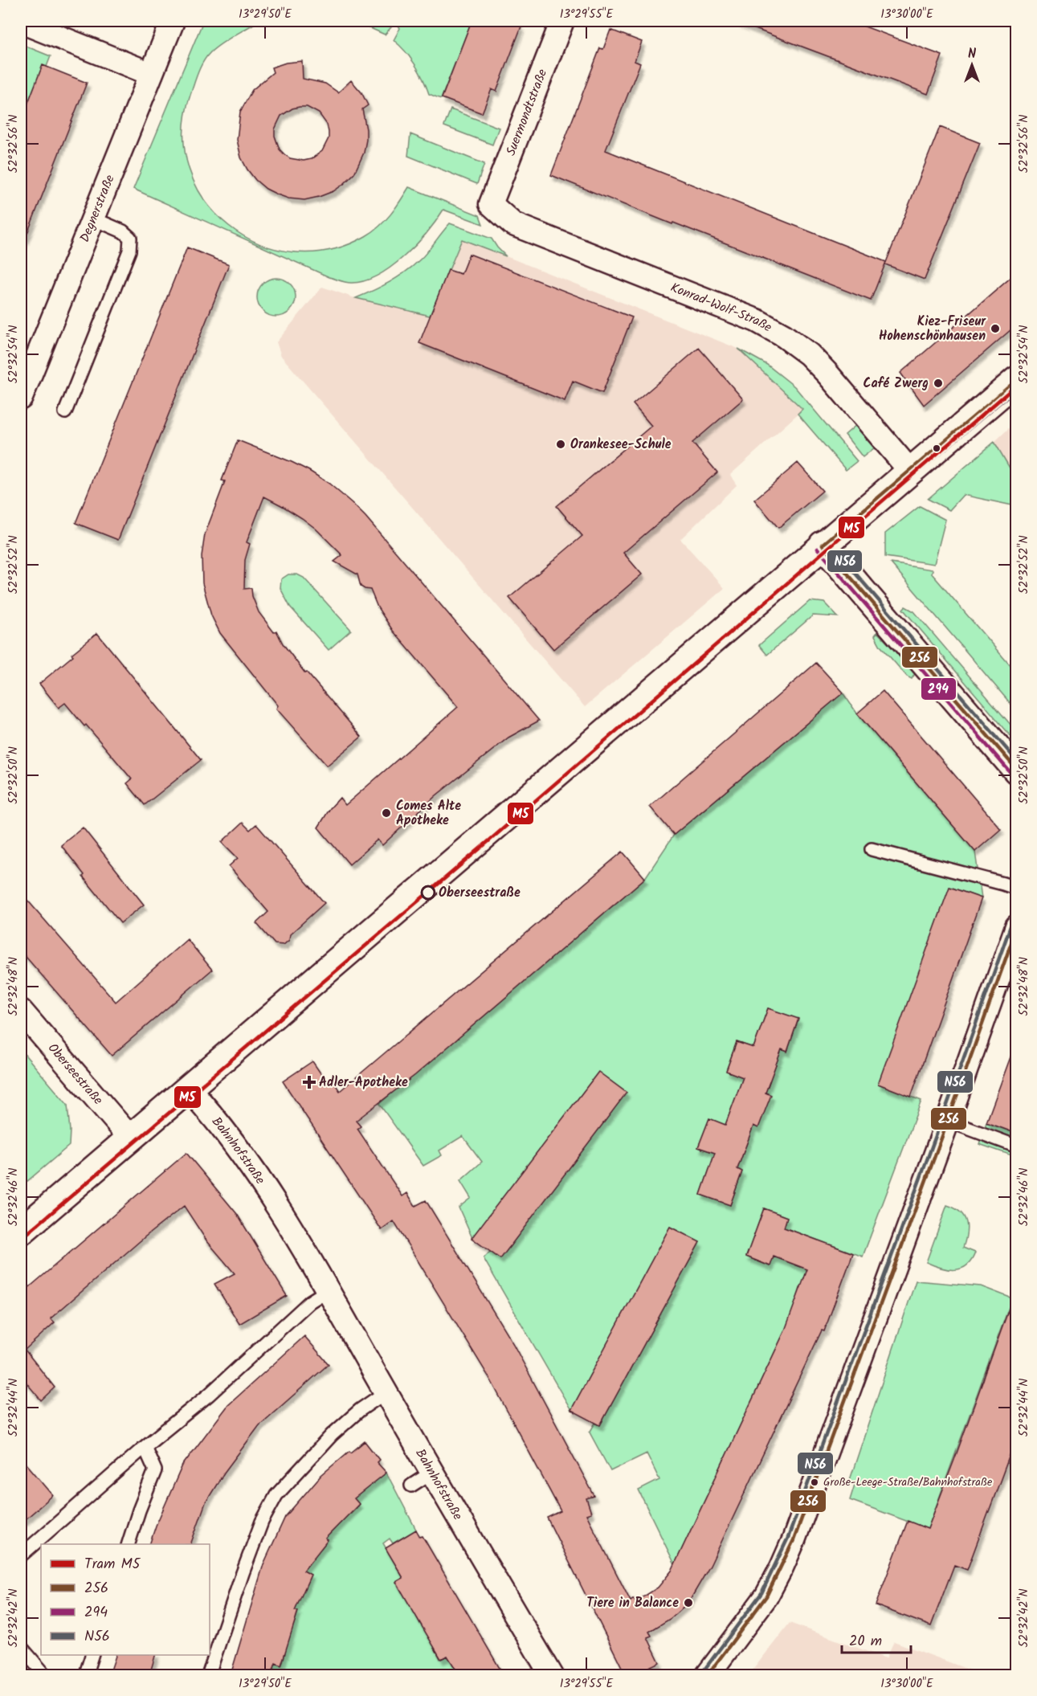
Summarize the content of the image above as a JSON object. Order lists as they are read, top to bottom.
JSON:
{
  "streets": {
    "street": [
      "Suermondtstraße",
      "Degnerstraße",
      "Konrad-Wolf-Straße",
      "Oberseestraße",
      "Bahnhofstraße"
    ]
  },
  "crossings": [
    ["Suermondtstraße", "Konrad-Wolf-Straße"]
  ],
  "places": {
    "other": [
      "Kiez-Friseur Hohenschönhausen",
      "Café Zwerg",
      "Orankesee-Schule",
      "Comes Alte Apotheke",
      "Oberseestraße",
      "Große-Leege-Straße/Bahnhofstraße",
      "Tiere in Balance"
    ],
    "health": ["Adler-Apotheke"]
  },
  "lines": [
    "transit line 256",
    "tram line M5",
    "transit line 294",
    "transit line N56"
  ],
  "legend": [
    "Tram M5",
    "256",
    "294",
    "N56"
  ],
  "scale_bar": "20 m",
  "north": "top",
  "coordinates": [
    "13°29'50\"E",
    "13°29'55\"E",
    "13°30'00\"E",
    "52°32'56\"N",
    "52°32'54\"N",
    "52°32'52\"N",
    "52°32'50\"N",
    "52°32'48\"N",
    "52°32'46\"N",
    "52°32'44\"N",
    "52°32'42\"N"
  ]
}
